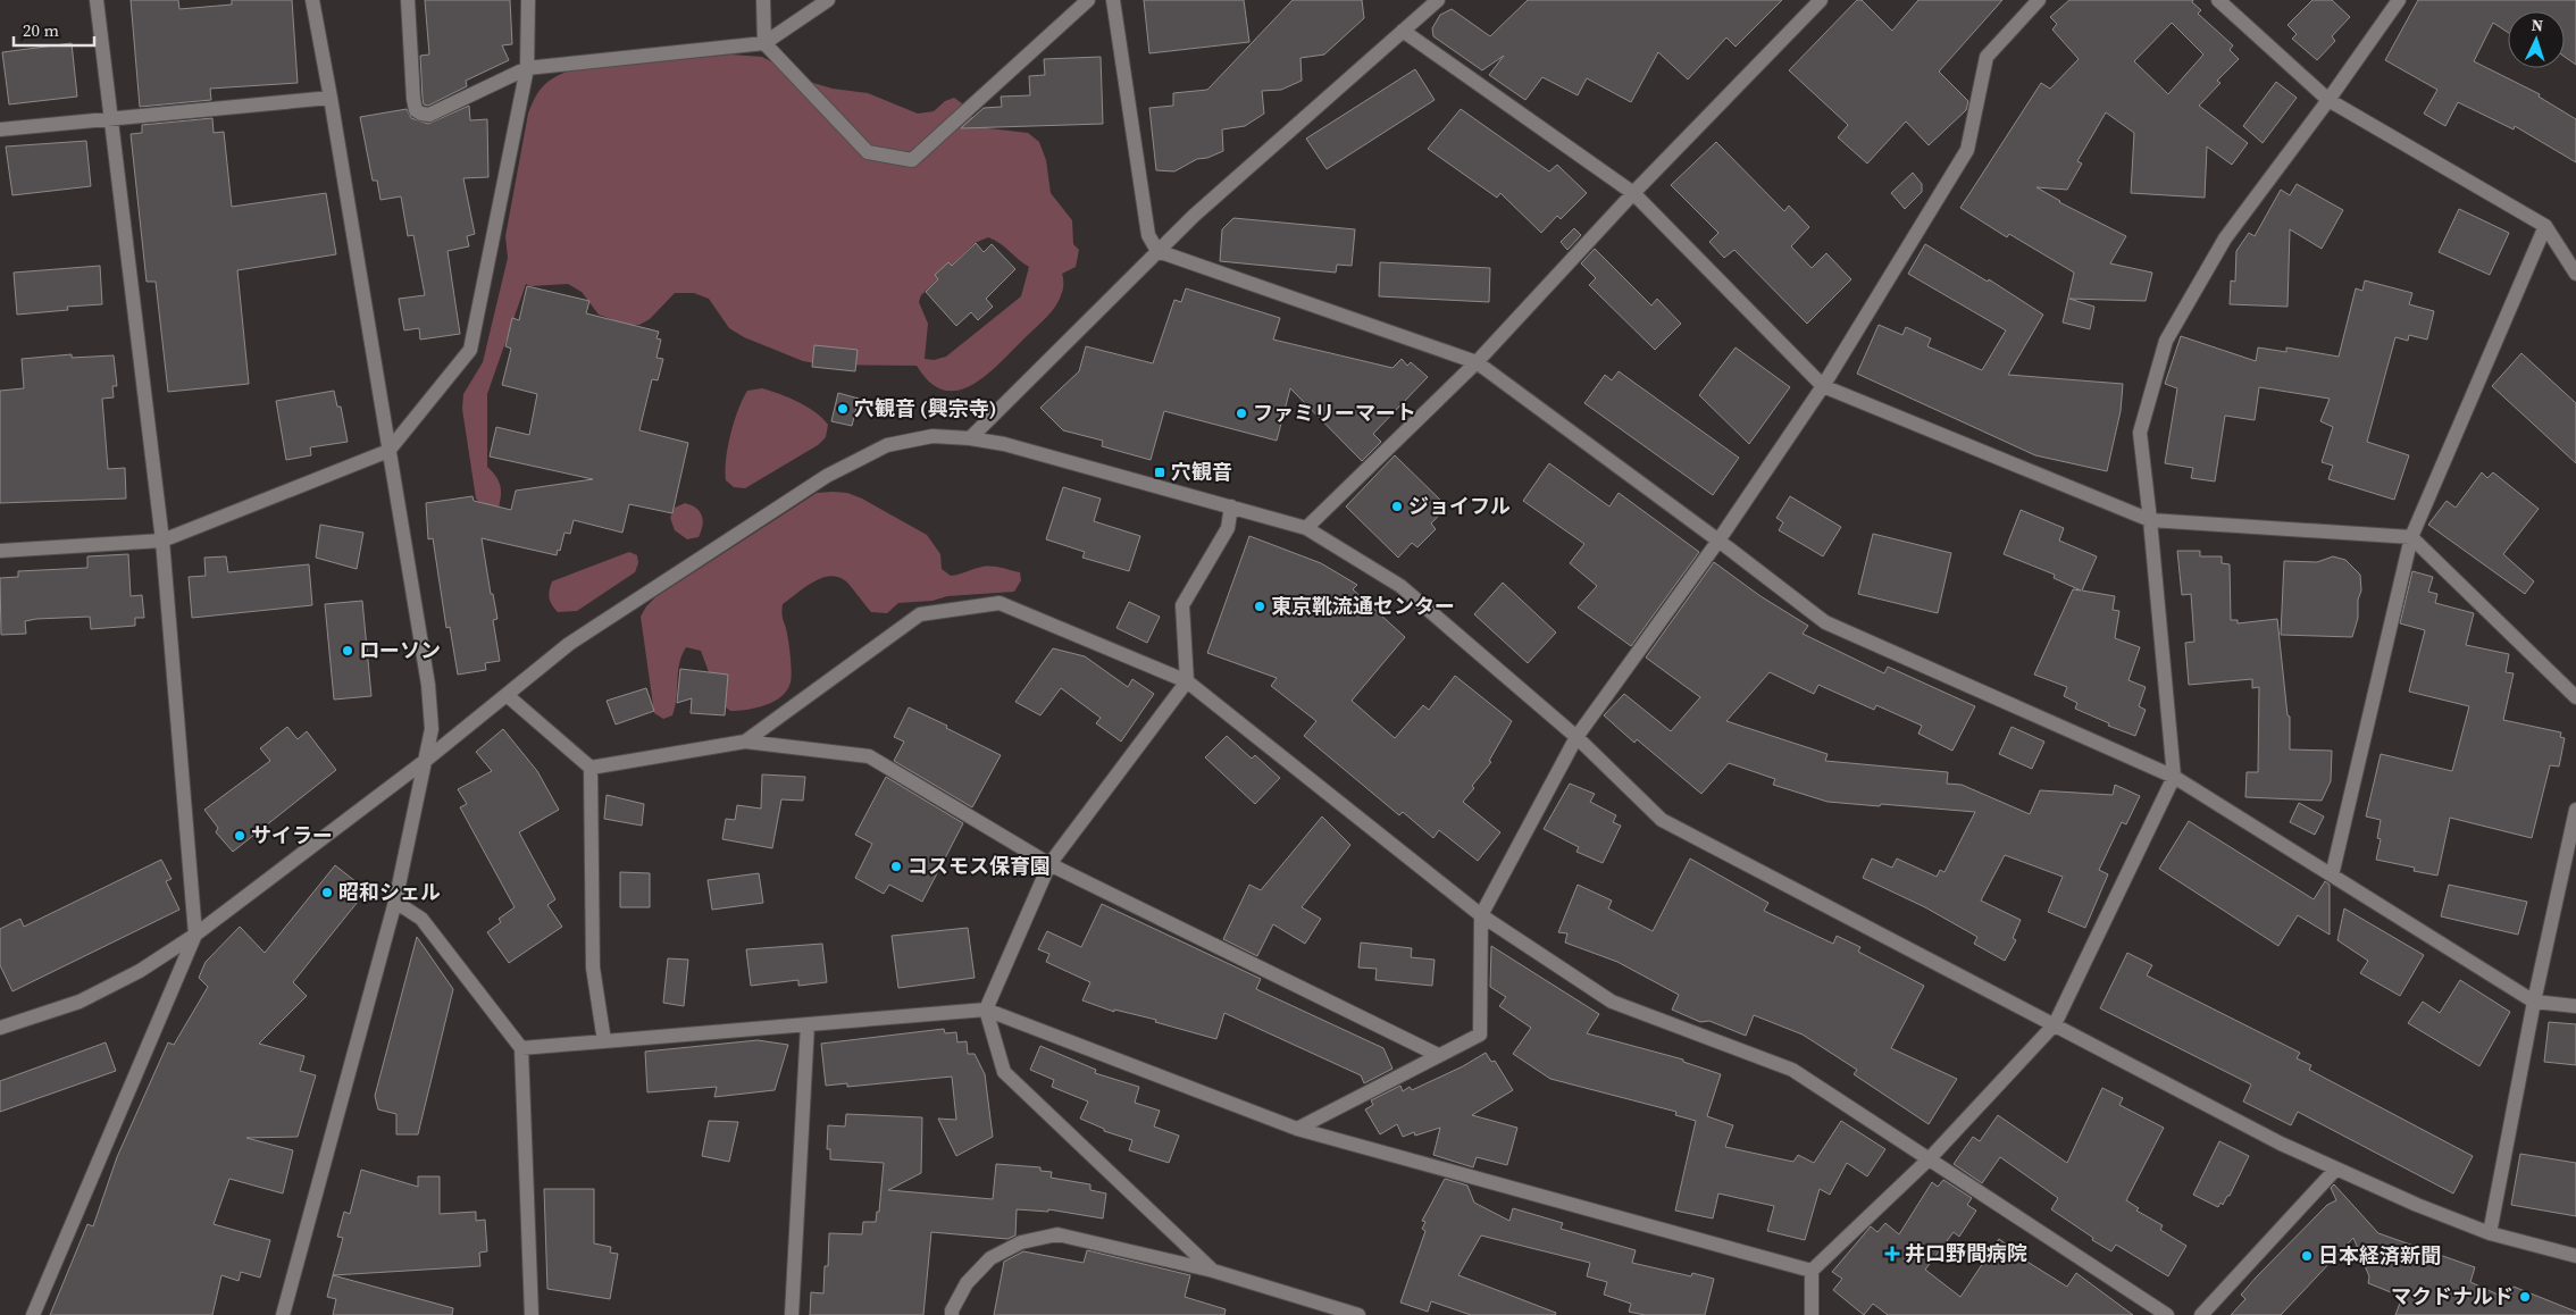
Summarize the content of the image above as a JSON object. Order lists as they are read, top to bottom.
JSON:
{
  "places": {
    "other": [
      "穴観音 (興宗寺)",
      "ファミリーマート",
      "ジョイフル",
      "東京靴流通センター",
      "ローソン",
      "サイラー",
      "コスモス保育園",
      "昭和シェル",
      "日本経済新聞",
      "マクドナルド"
    ],
    "transit": ["穴観音"],
    "health": ["井口野間病院"]
  },
  "scale_bar": "20 m",
  "north": "top"
}
